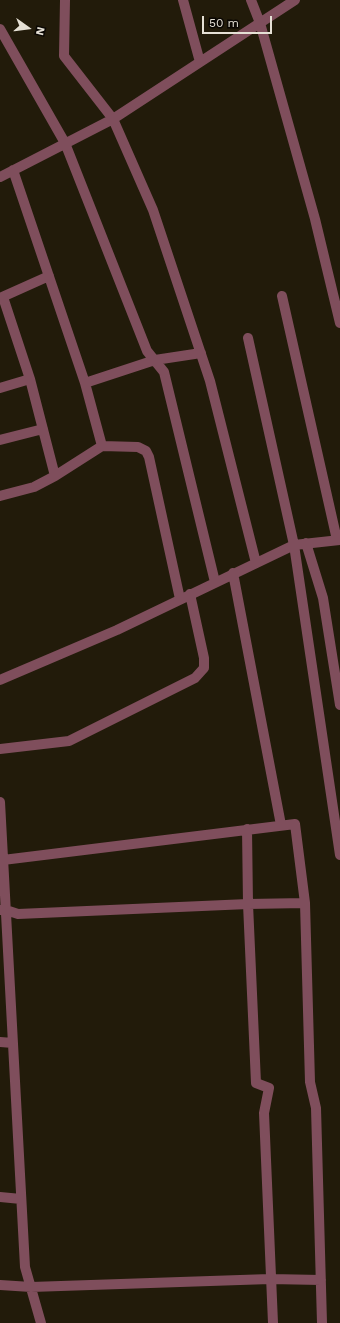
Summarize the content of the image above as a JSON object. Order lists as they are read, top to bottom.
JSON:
{
  "scale_bar": "50 m",
  "north": "right"
}
